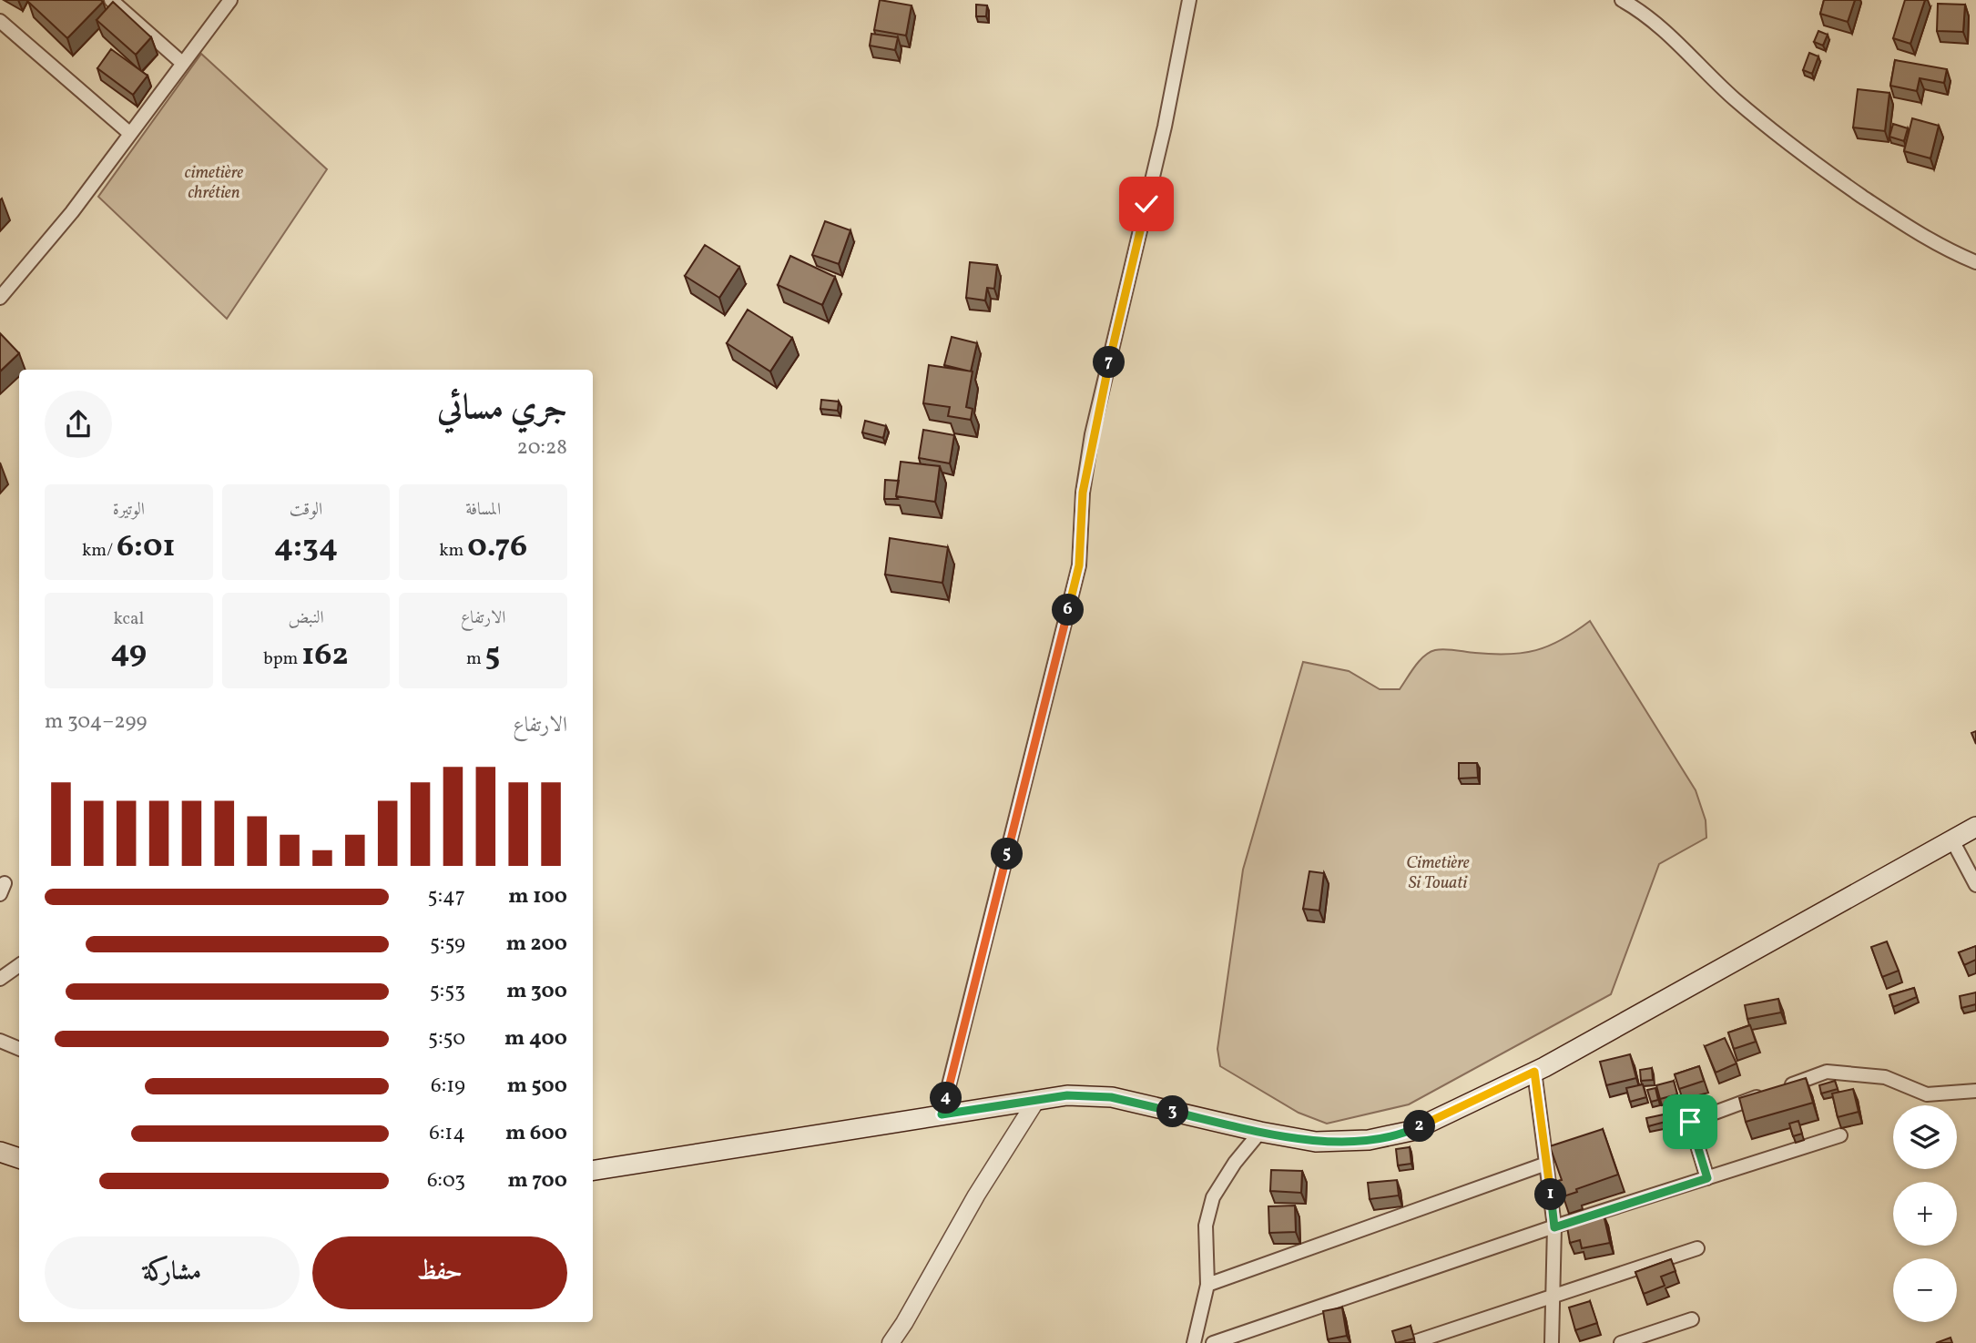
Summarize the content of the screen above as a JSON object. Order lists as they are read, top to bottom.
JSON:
{
  "parks": ["cimetière chrétien", "Cimetière Si Touati"],
  "page": {
    "pins": [
      "7",
      "6",
      "5",
      "4",
      "3",
      "2",
      "1"
    ],
    "heading": ["جري مسائي", "20:28"],
    "stats": [
      ["المسافة", "0.76 km"],
      ["الوقت", "4:34"],
      ["الوتيرة", "6:01 /km"],
      ["الارتفاع", "5 m"],
      ["النبض", "162 bpm"],
      ["kcal", "49"]
    ],
    "chart": ["الارتفاع", "299–304 m"],
    "list": [
      {
        "name": "100 m",
        "note": "5:47"
      },
      {
        "name": "200 m",
        "note": "5:59"
      },
      {
        "name": "300 m",
        "note": "5:53"
      },
      {
        "name": "400 m",
        "note": "5:50"
      },
      {
        "name": "500 m",
        "note": "6:19"
      },
      {
        "name": "600 m",
        "note": "6:14"
      },
      {
        "name": "700 m",
        "note": "6:03"
      }
    ],
    "map_buttons": ["+", "−"],
    "buttons": ["حفظ", "مشاركة"]
  }
}
